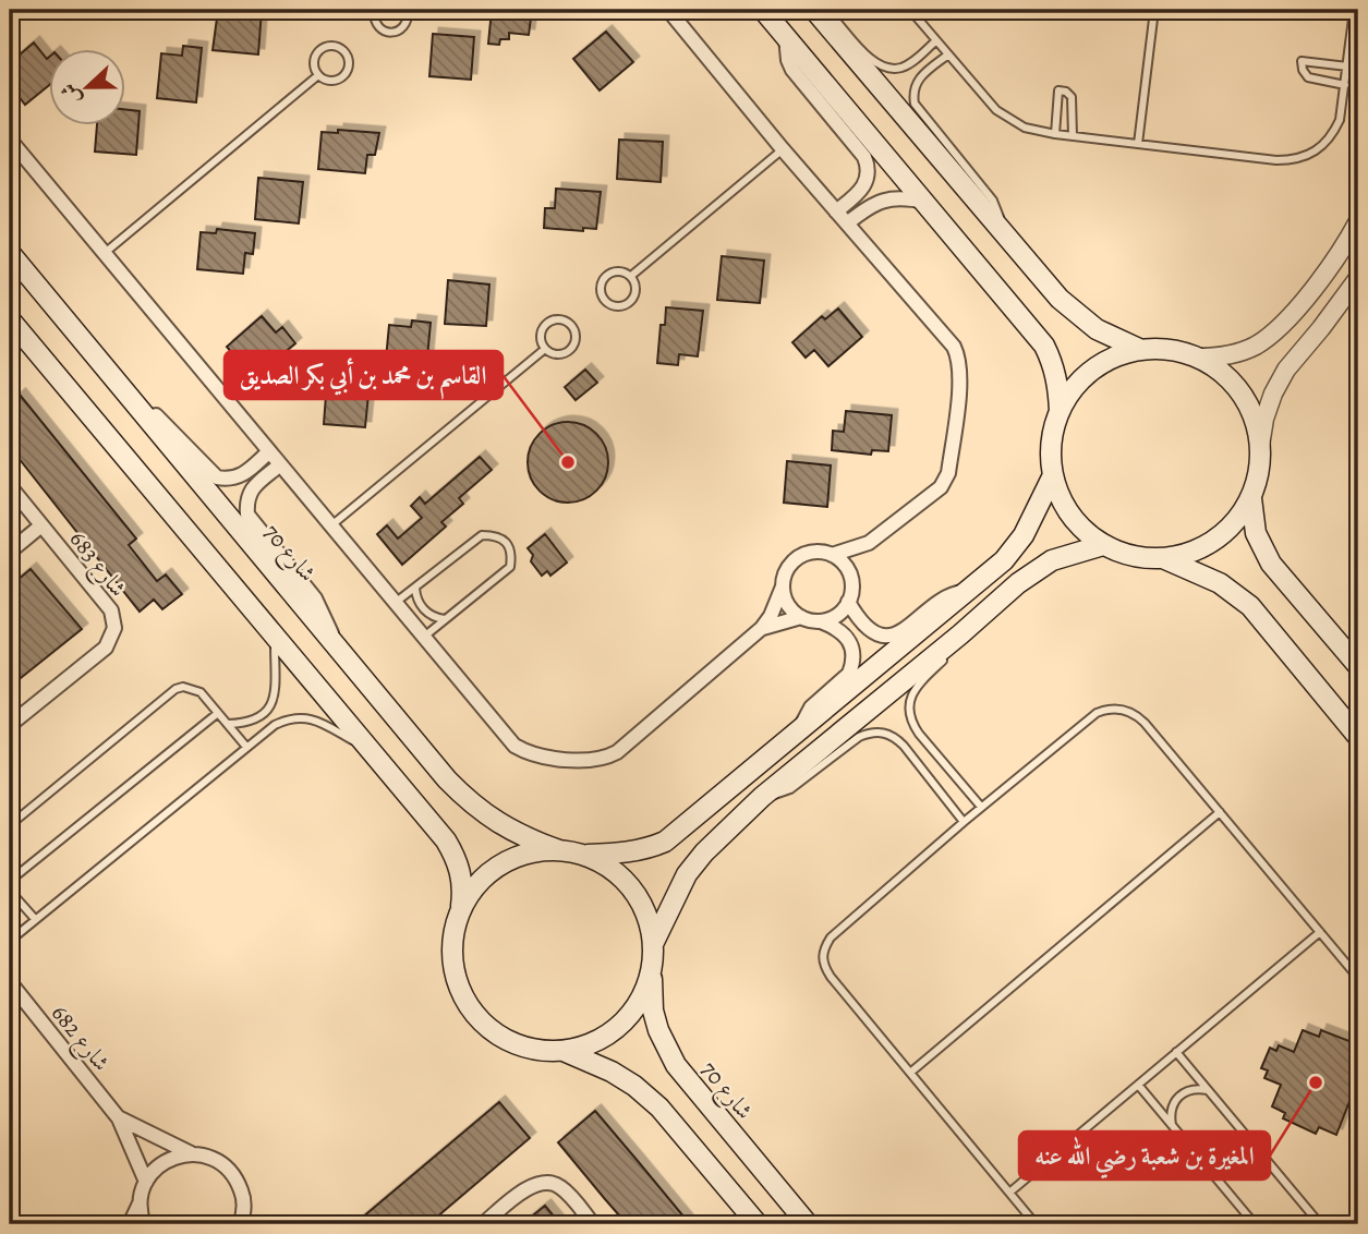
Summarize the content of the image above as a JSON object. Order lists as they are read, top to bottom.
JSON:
{
  "streets": {
    "main road": ["شارع 70"],
    "street": ["شارع 683", "شارع 682"]
  },
  "places": ["القاسم بن محمد بن أبي بكر الصديق", "المغيرة بن شعبة رضي الله عنه"],
  "north": "left"
}
